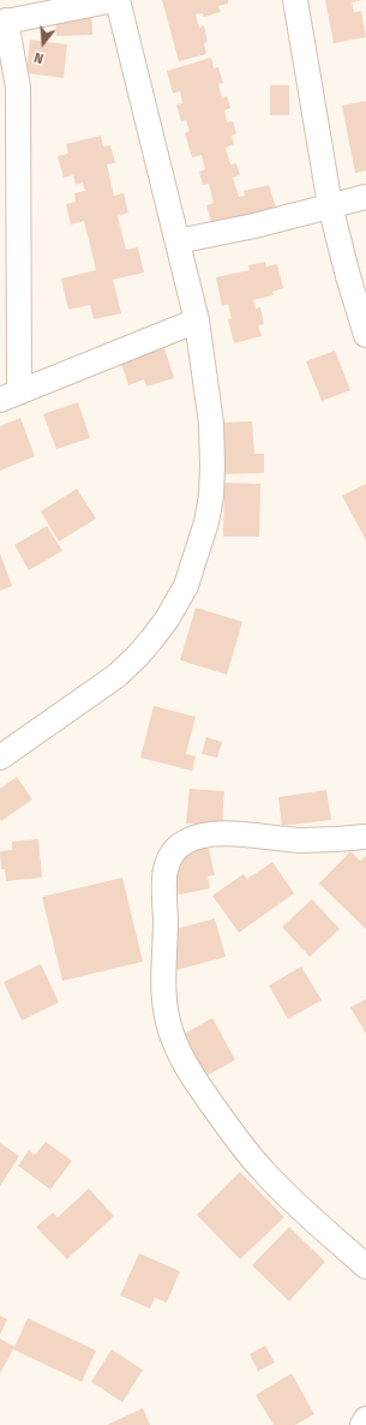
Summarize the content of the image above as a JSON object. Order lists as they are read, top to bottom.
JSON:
{
  "north": "bottom"
}
